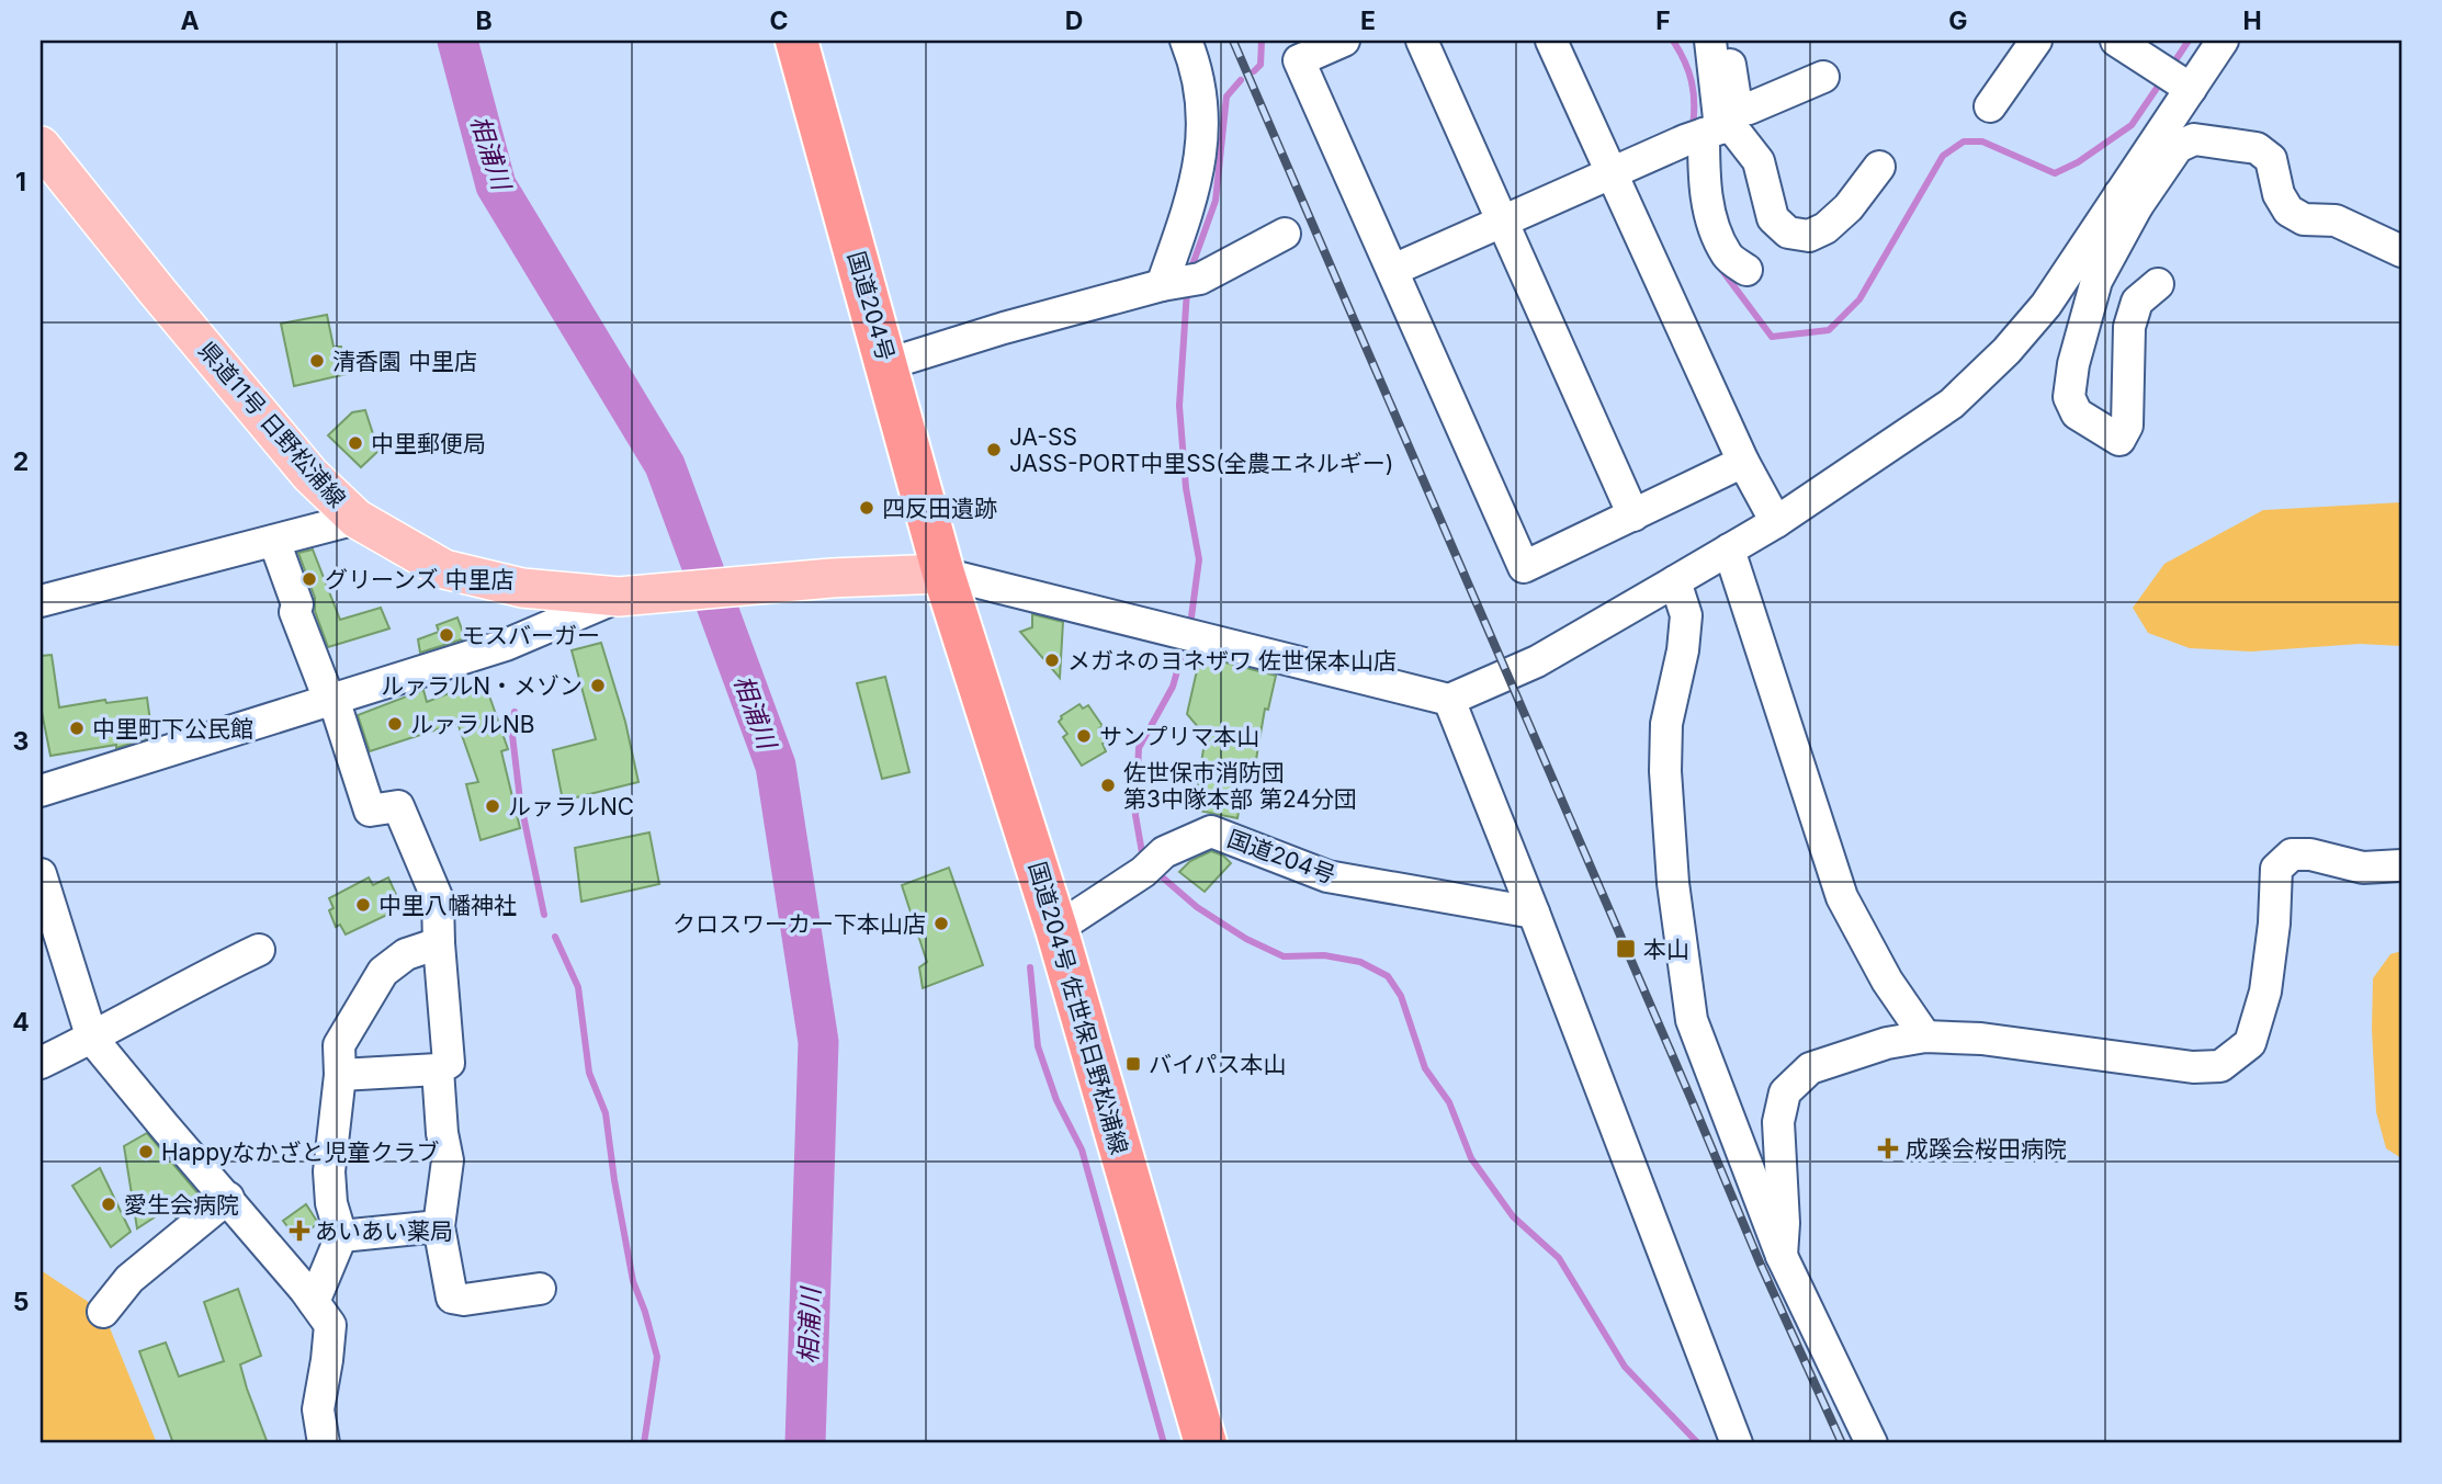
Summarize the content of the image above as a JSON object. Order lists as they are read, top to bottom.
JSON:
{
  "streets": {
    "highway": ["国道204号", "国道204号 佐世保日野松浦線"],
    "main road": ["県道11号 日野松浦線"]
  },
  "crossings": [
    ["国道204号", "県道11号 日野松浦線"],
    ["国道204号", "国道204号 佐世保日野松浦線"],
    ["県道11号 日野松浦線", "国道204号 佐世保日野松浦線"]
  ],
  "water": ["相浦川"],
  "places": {
    "other": [
      "清香園 中里店",
      "中里郵便局",
      "JA-SS JASS-PORT中里SS(全農エネルギー)",
      "四反田遺跡",
      "グリーンズ 中里店",
      "モスバーガー",
      "メガネのヨネザワ 佐世保本山店",
      "ルァラルN・メゾン",
      "ルァラルNB",
      "中里町下公民館",
      "サンプリマ本山",
      "佐世保市消防団 第3中隊本部 第24分団",
      "ルァラルNC",
      "中里八幡神社",
      "クロスワーカー下本山店",
      "Happyなかざと児童クラブ",
      "愛生会病院"
    ],
    "transit": ["本山", "バイパス本山"],
    "health": ["成蹊会桜田病院", "あいあい薬局"]
  },
  "grid": {
    "columns": [
      "A",
      "B",
      "C",
      "D",
      "E",
      "F",
      "G",
      "H"
    ],
    "rows": [
      "1",
      "2",
      "3",
      "4",
      "5"
    ]
  }
}
